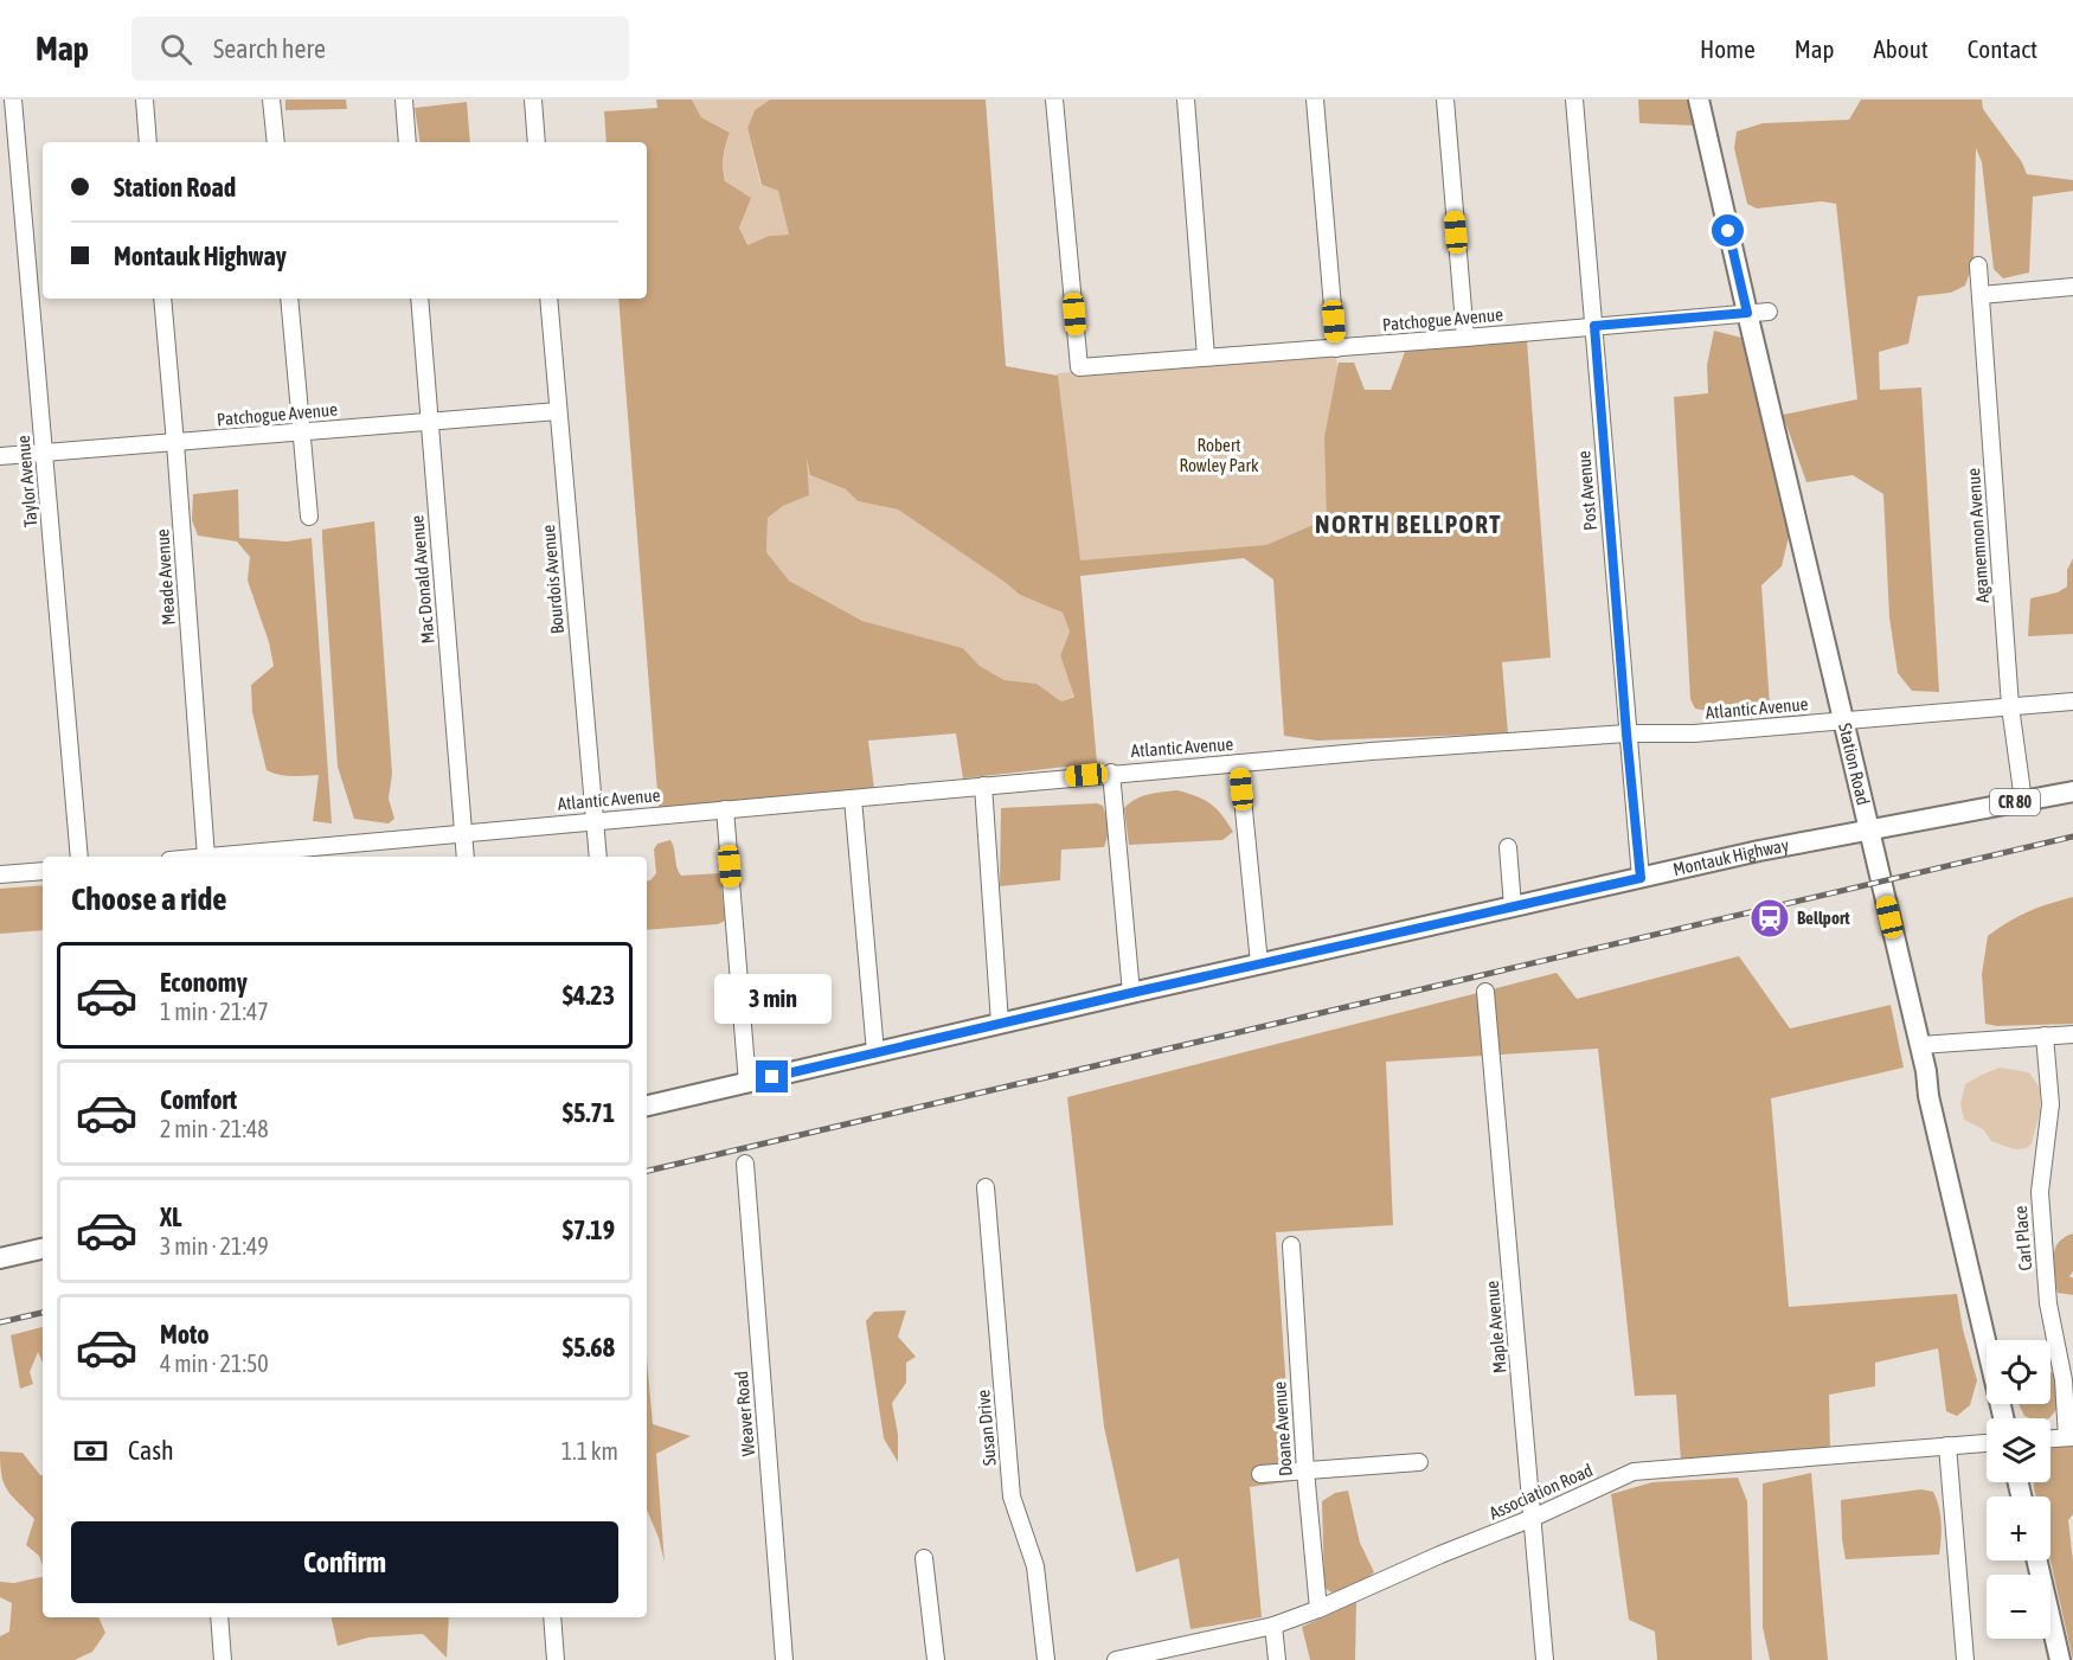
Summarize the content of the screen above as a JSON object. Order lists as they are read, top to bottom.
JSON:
{
  "streets": {
    "main road": ["Station Road", "CR 80", "Montauk Highway"],
    "street": [
      "Patchogue Avenue",
      "Taylor Avenue",
      "Post Avenue",
      "Agamemnon Avenue",
      "Meade Avenue",
      "Mac Donald Avenue",
      "Bourdois Avenue",
      "Atlantic Avenue",
      "Carl Place",
      "Maple Avenue",
      "Weaver Road",
      "Susan Drive",
      "Doane Avenue",
      "Association Road"
    ]
  },
  "crossings": [
    ["Patchogue Avenue", "Taylor Avenue"],
    ["Patchogue Avenue", "Post Avenue"],
    ["Patchogue Avenue", "Meade Avenue"],
    ["Patchogue Avenue", "Mac Donald Avenue"],
    ["Patchogue Avenue", "Bourdois Avenue"],
    ["Patchogue Avenue", "Station Road"],
    ["Post Avenue", "Atlantic Avenue"],
    ["Post Avenue", "Montauk Highway"],
    ["Agamemnon Avenue", "Atlantic Avenue"],
    ["Agamemnon Avenue", "Montauk Highway"],
    ["Meade Avenue", "Atlantic Avenue"],
    ["Mac Donald Avenue", "Atlantic Avenue"],
    ["Bourdois Avenue", "Atlantic Avenue"],
    ["Atlantic Avenue", "Station Road"],
    ["Station Road", "Montauk Highway"],
    ["Maple Avenue", "Association Road"],
    ["Doane Avenue", "Association Road"]
  ],
  "districts": ["NORTH BELLPORT"],
  "parks": ["Robert Rowley Park"],
  "places": {
    "station": ["Bellport"]
  },
  "page": {
    "header": "Map",
    "search": "Search here",
    "nav": [
      "Home",
      "Map",
      "About",
      "Contact"
    ],
    "banner": ["Station Road", "Montauk Highway"],
    "heading": "Choose a ride",
    "list": [
      {
        "name": "Economy",
        "note": "1 min · 21:47",
        "value": "$4.23"
      },
      {
        "name": "Comfort",
        "note": "2 min · 21:48",
        "value": "$5.71"
      },
      {
        "name": "XL",
        "note": "3 min · 21:49",
        "value": "$7.19"
      },
      {
        "name": "Moto",
        "note": "4 min · 21:50",
        "value": "$5.68"
      }
    ],
    "bubble": "3 min",
    "map_buttons": ["+", "−"],
    "pay": ["Cash", "1.1 km"],
    "buttons": "Confirm"
  }
}
